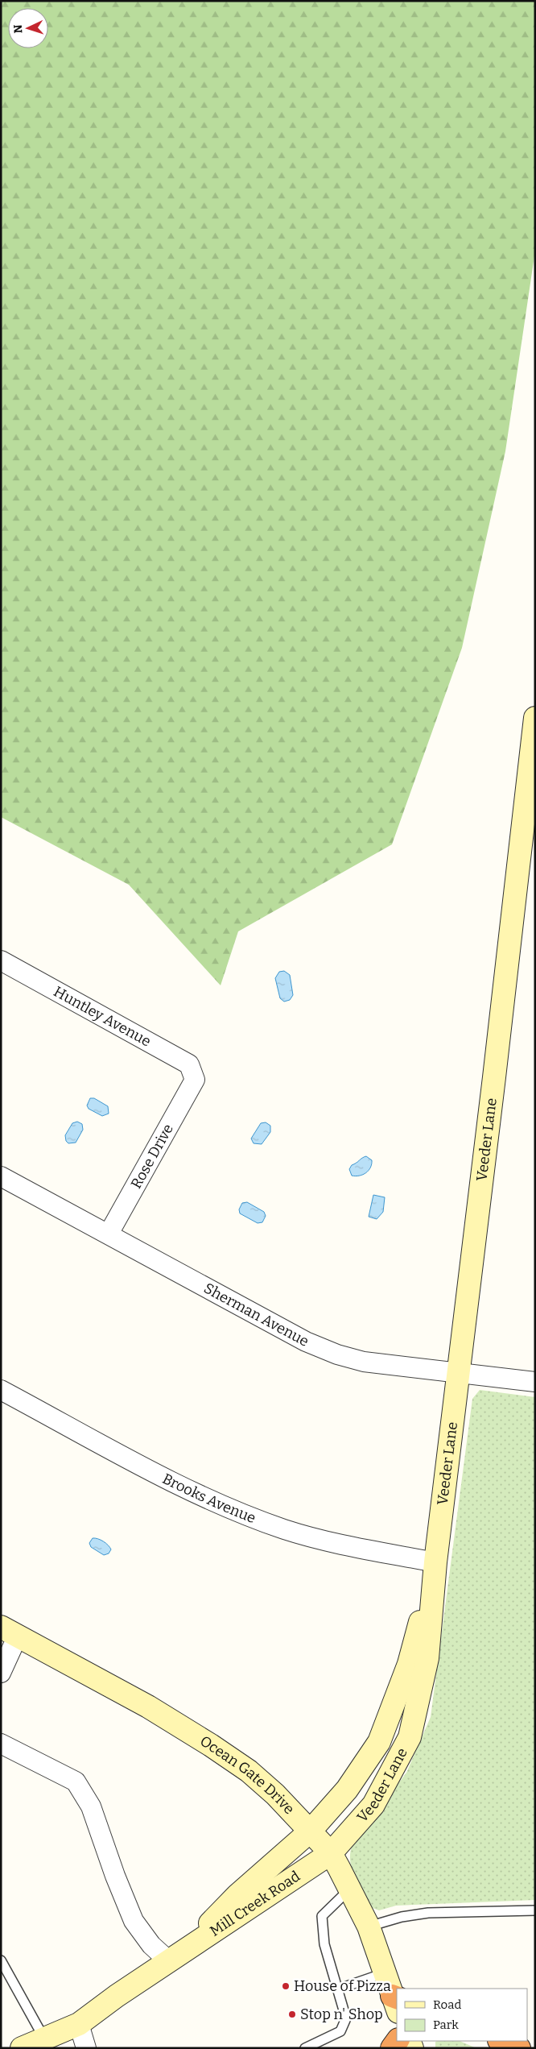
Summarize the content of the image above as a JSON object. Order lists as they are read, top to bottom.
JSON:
{
  "streets": {
    "street": [
      "Huntley Avenue",
      "Veeder Lane",
      "Rose Drive",
      "Sherman Avenue",
      "Brooks Avenue",
      "Ocean Gate Drive",
      "Mill Creek Road"
    ]
  },
  "crossings": [
    ["Huntley Avenue", "Rose Drive"],
    ["Veeder Lane", "Sherman Avenue"],
    ["Veeder Lane", "Brooks Avenue"],
    ["Veeder Lane", "Ocean Gate Drive"],
    ["Veeder Lane", "Mill Creek Road"],
    ["Rose Drive", "Sherman Avenue"],
    ["Ocean Gate Drive", "Mill Creek Road"]
  ],
  "places": ["House of Pizza", "Stop n' Shop"],
  "legend": ["Road", "Park"],
  "north": "left"
}
